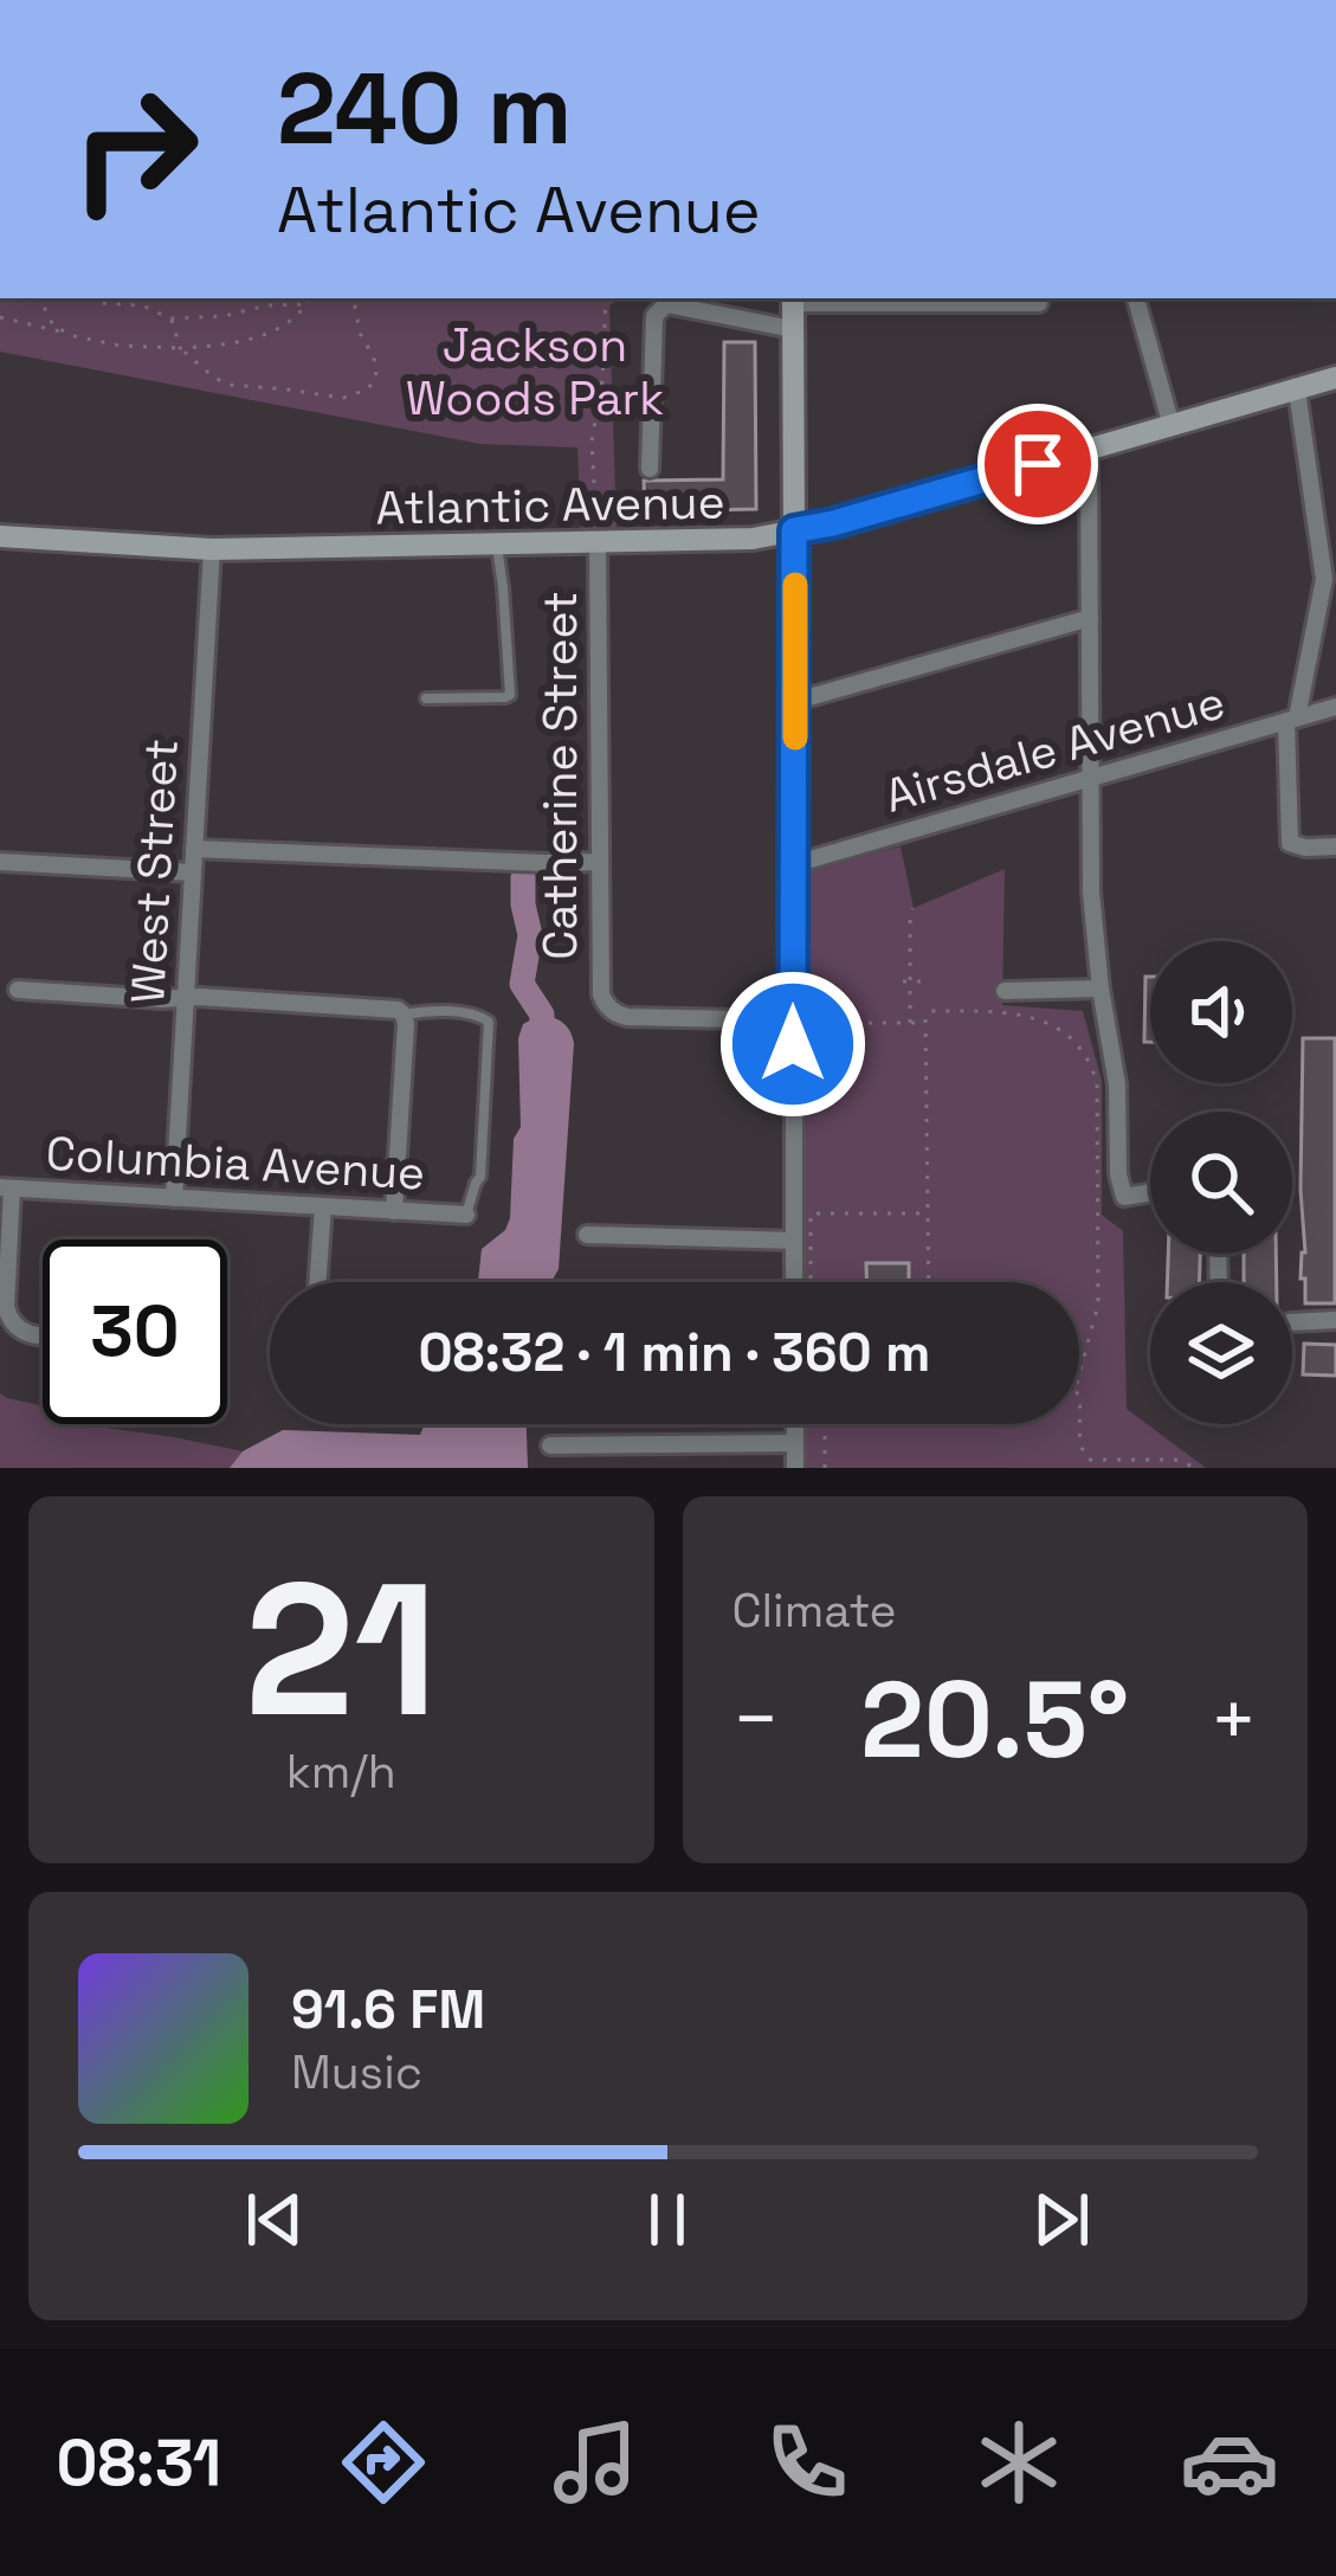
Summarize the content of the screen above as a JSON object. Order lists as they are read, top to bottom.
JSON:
{
  "streets": {
    "main road": ["Atlantic Avenue"],
    "street": [
      "Airsdale Avenue",
      "Catherine Street",
      "West Street",
      "Columbia Avenue"
    ]
  },
  "crossings": [
    ["Atlantic Avenue", "Catherine Street"],
    ["Atlantic Avenue", "West Street"],
    ["West Street", "Columbia Avenue"]
  ],
  "parks": ["Jackson Woods Park"],
  "page": {
    "turn": ["240 m", "Atlantic Avenue"],
    "limit": "30",
    "trip": "08:32 · 1 min · 360 m",
    "tile": [
      ["21", "km/h"],
      "Climate"
    ],
    "heat": ["−", "20.5°", "+"],
    "song": ["91.6 FM", "Music"],
    "tabs": "08:31"
  }
}
